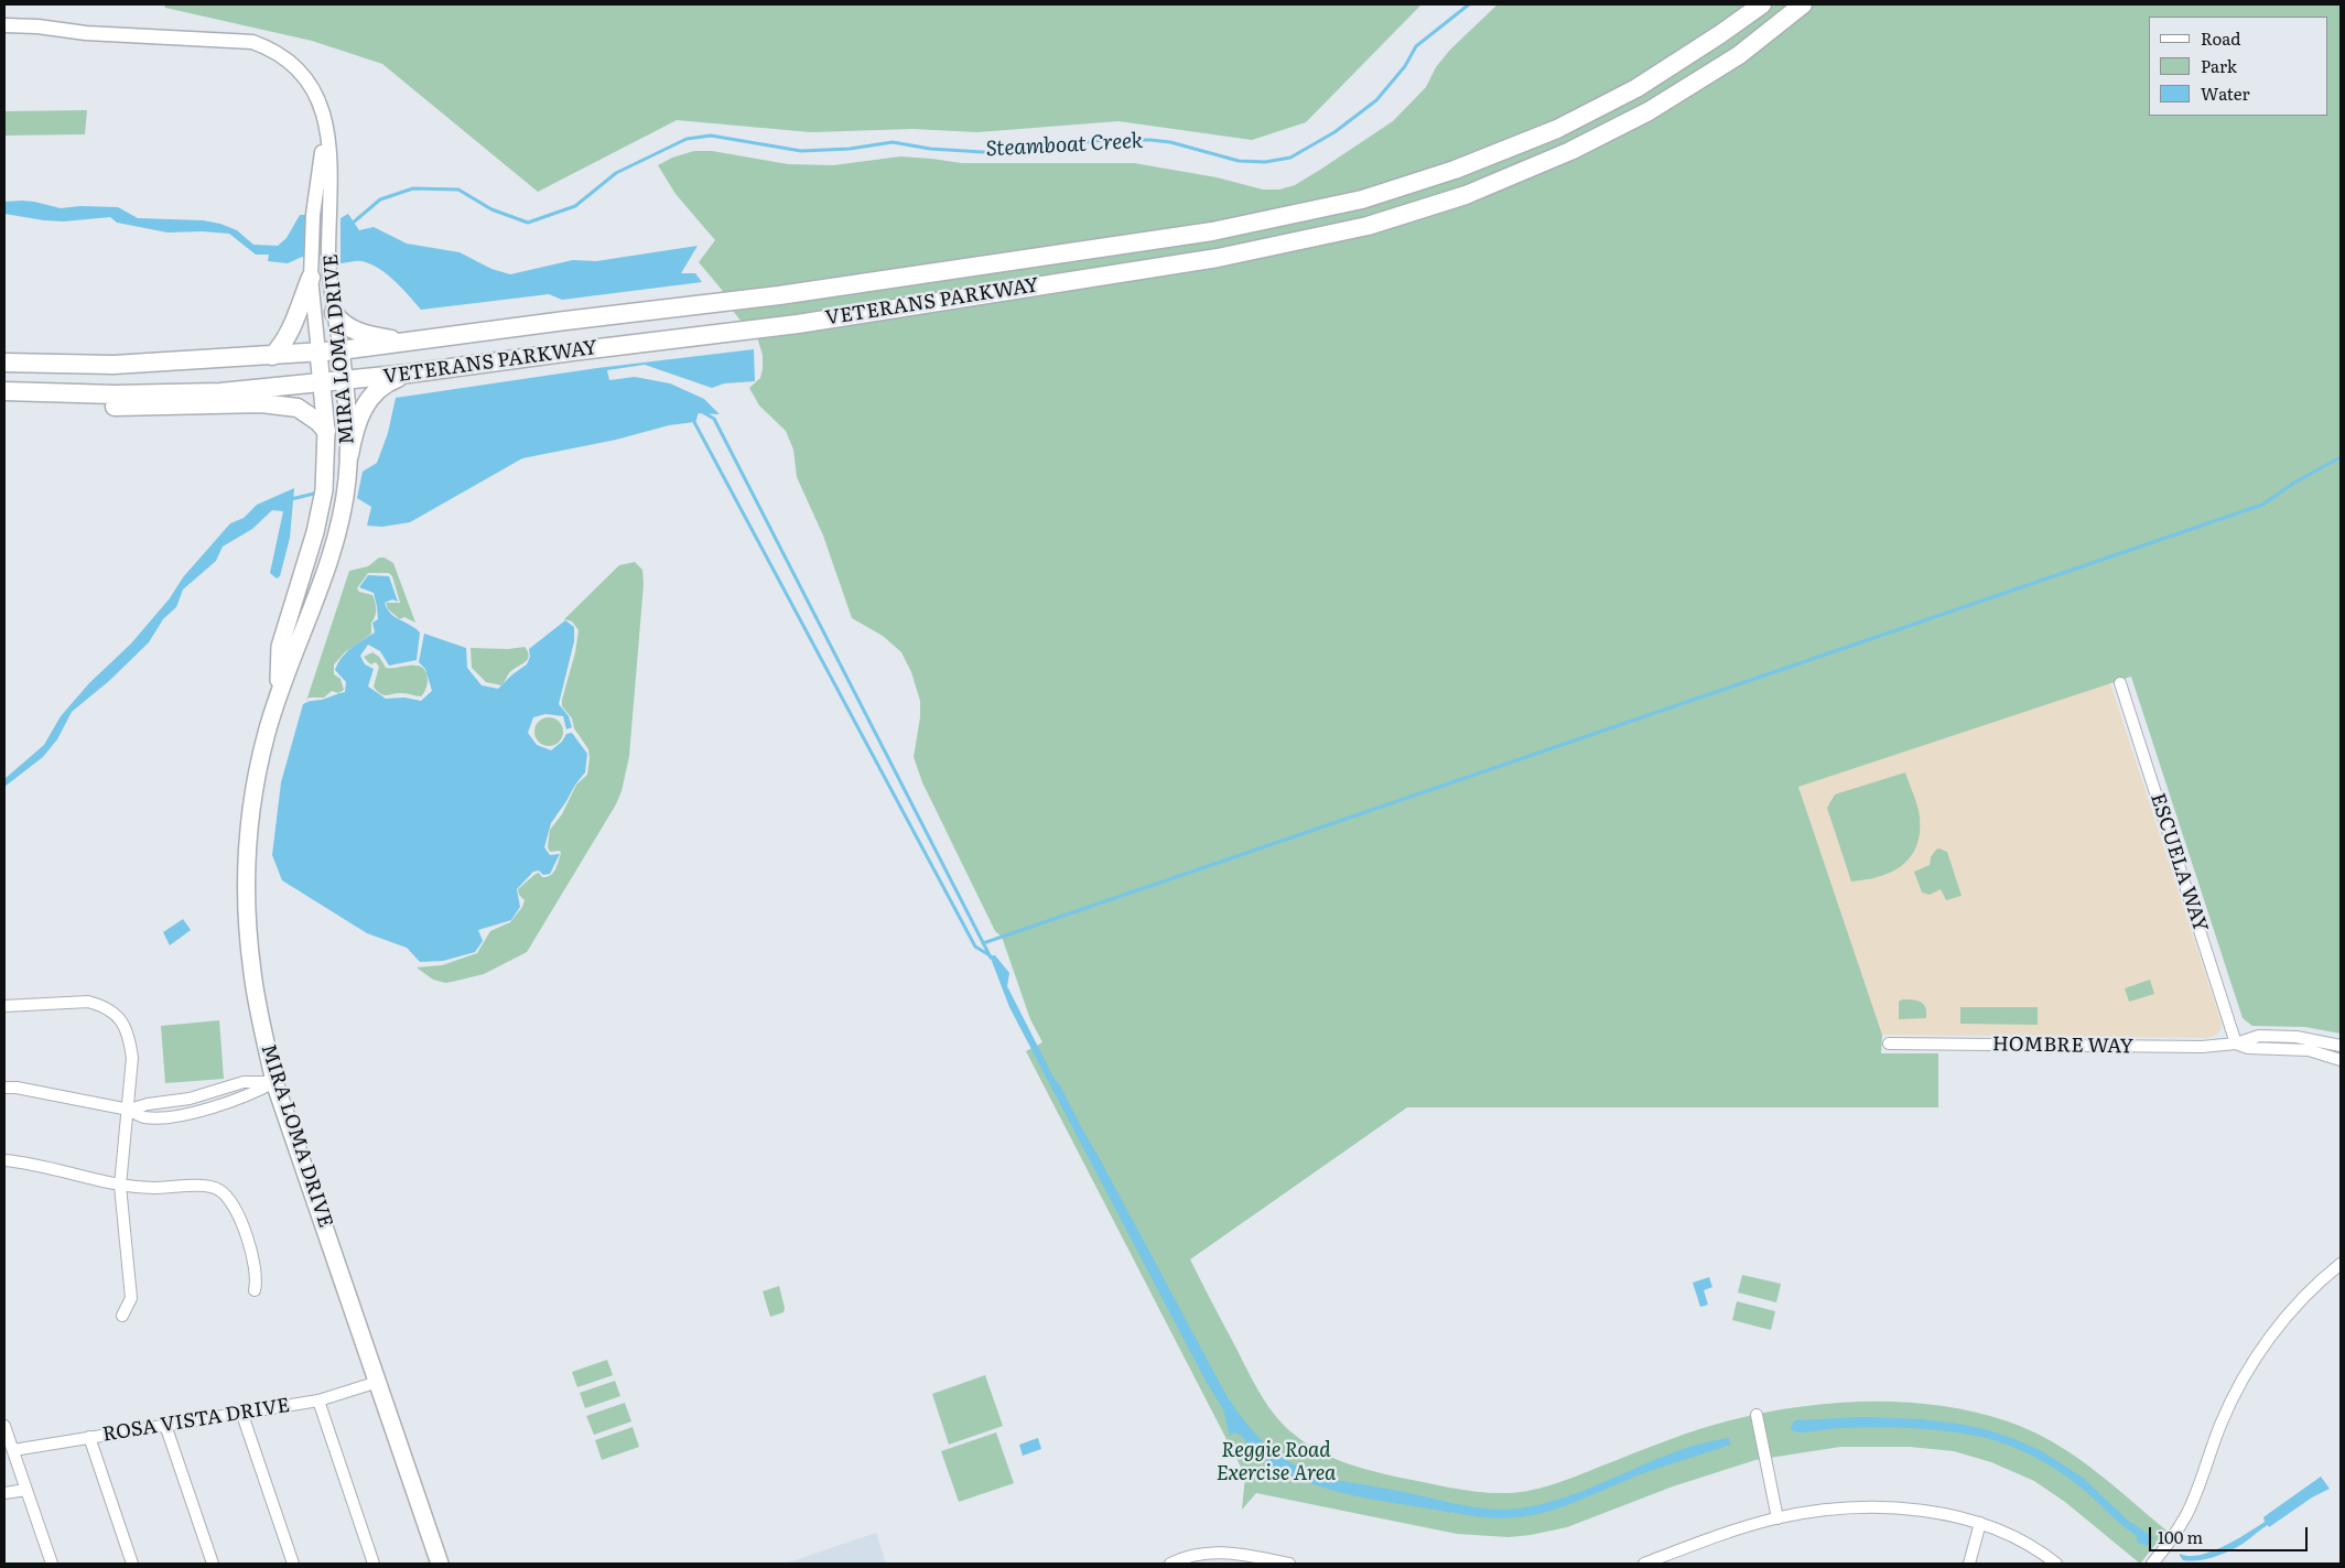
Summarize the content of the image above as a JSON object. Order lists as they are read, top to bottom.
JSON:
{
  "streets": {
    "main road": ["VETERANS PARKWAY", "MIRA LOMA DRIVE"],
    "street": ["ESCUELA WAY", "HOMBRE WAY", "ROSA VISTA DRIVE"]
  },
  "crossings": [
    ["VETERANS PARKWAY", "MIRA LOMA DRIVE"],
    ["MIRA LOMA DRIVE", "ROSA VISTA DRIVE"],
    ["ESCUELA WAY", "HOMBRE WAY"]
  ],
  "water": ["Steamboat Creek"],
  "parks": ["Reggie Road Exercise Area"],
  "legend": ["Road", "Park", "Water"],
  "scale_bar": "100 m"
}
